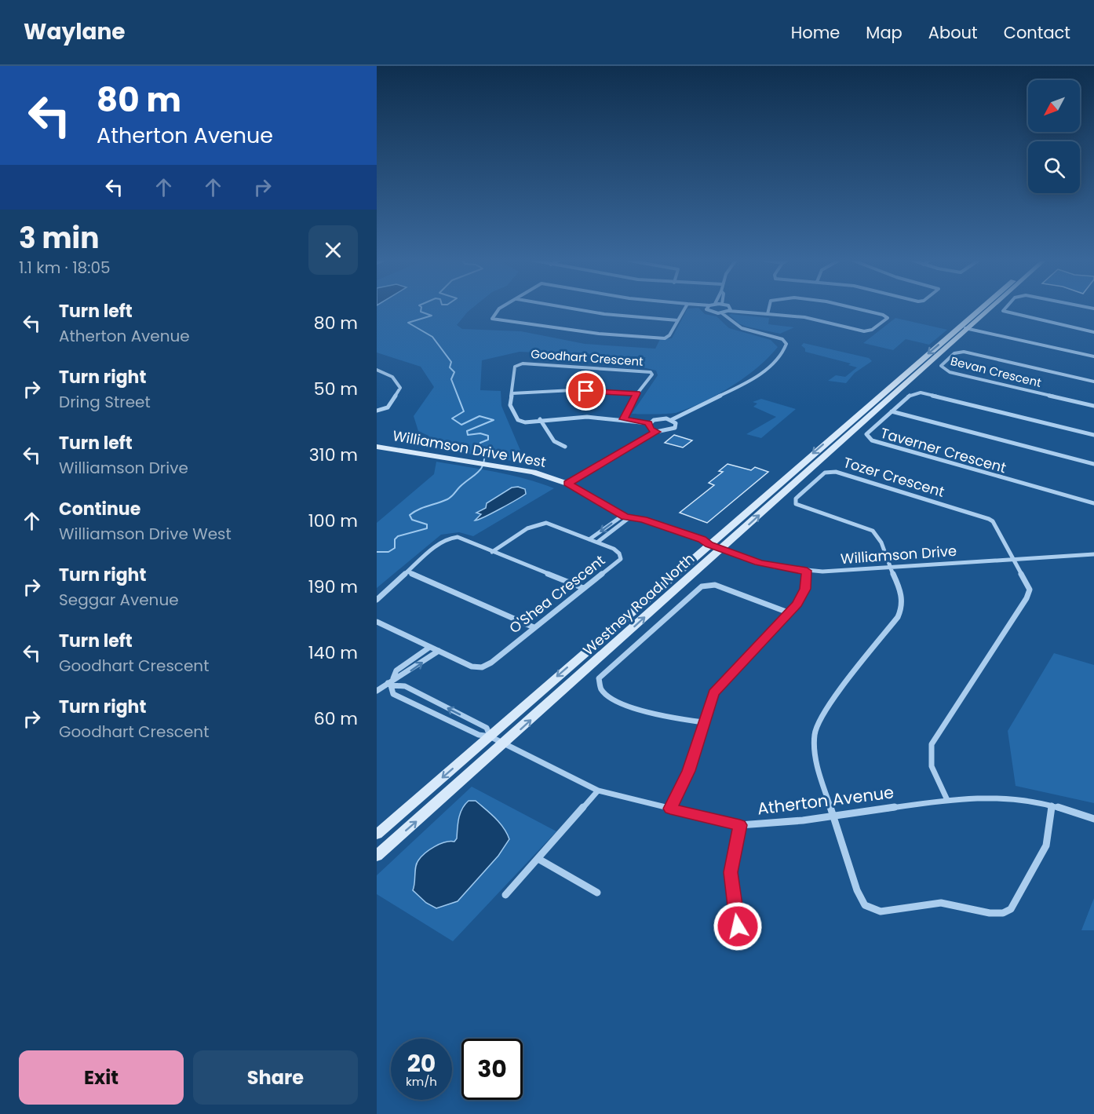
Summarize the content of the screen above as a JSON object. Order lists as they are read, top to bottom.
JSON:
{
  "streets": {
    "main road": ["Williamson Drive West", "Westney Road North"],
    "street": [
      "Goodhart Crescent",
      "Bevan Crescent",
      "Taverner Crescent",
      "Tozer Crescent",
      "Williamson Drive",
      "O'Shea Crescent",
      "Atherton Avenue"
    ]
  },
  "crossings": [
    ["Williamson Drive West", "Williamson Drive"],
    ["Williamson Drive West", "Westney Road North"],
    ["Tozer Crescent", "Williamson Drive"],
    ["Williamson Drive", "Westney Road North"],
    ["Westney Road North", "Atherton Avenue"]
  ],
  "north": "bottom left",
  "page": {
    "header": "Waylane",
    "nav": [
      "Home",
      "Map",
      "About",
      "Contact"
    ],
    "turn": ["80 m", "Atherton Avenue"],
    "heading": ["3 min", "1.1 km · 18:05"],
    "list": [
      {
        "name": "Turn left",
        "note": "Atherton Avenue",
        "value": "80 m"
      },
      {
        "name": "Turn right",
        "note": "Dring Street",
        "value": "50 m"
      },
      {
        "name": "Turn left",
        "note": "Williamson Drive",
        "value": "310 m"
      },
      {
        "name": "Continue",
        "note": "Williamson Drive West",
        "value": "100 m"
      },
      {
        "name": "Turn right",
        "note": "Seggar Avenue",
        "value": "190 m"
      },
      {
        "name": "Turn left",
        "note": "Goodhart Crescent",
        "value": "140 m"
      },
      {
        "name": "Turn right",
        "note": "Goodhart Crescent",
        "value": "60 m"
      }
    ],
    "speed": "20 km/h",
    "limit": "30",
    "buttons": ["Exit", "Share"]
  }
}
